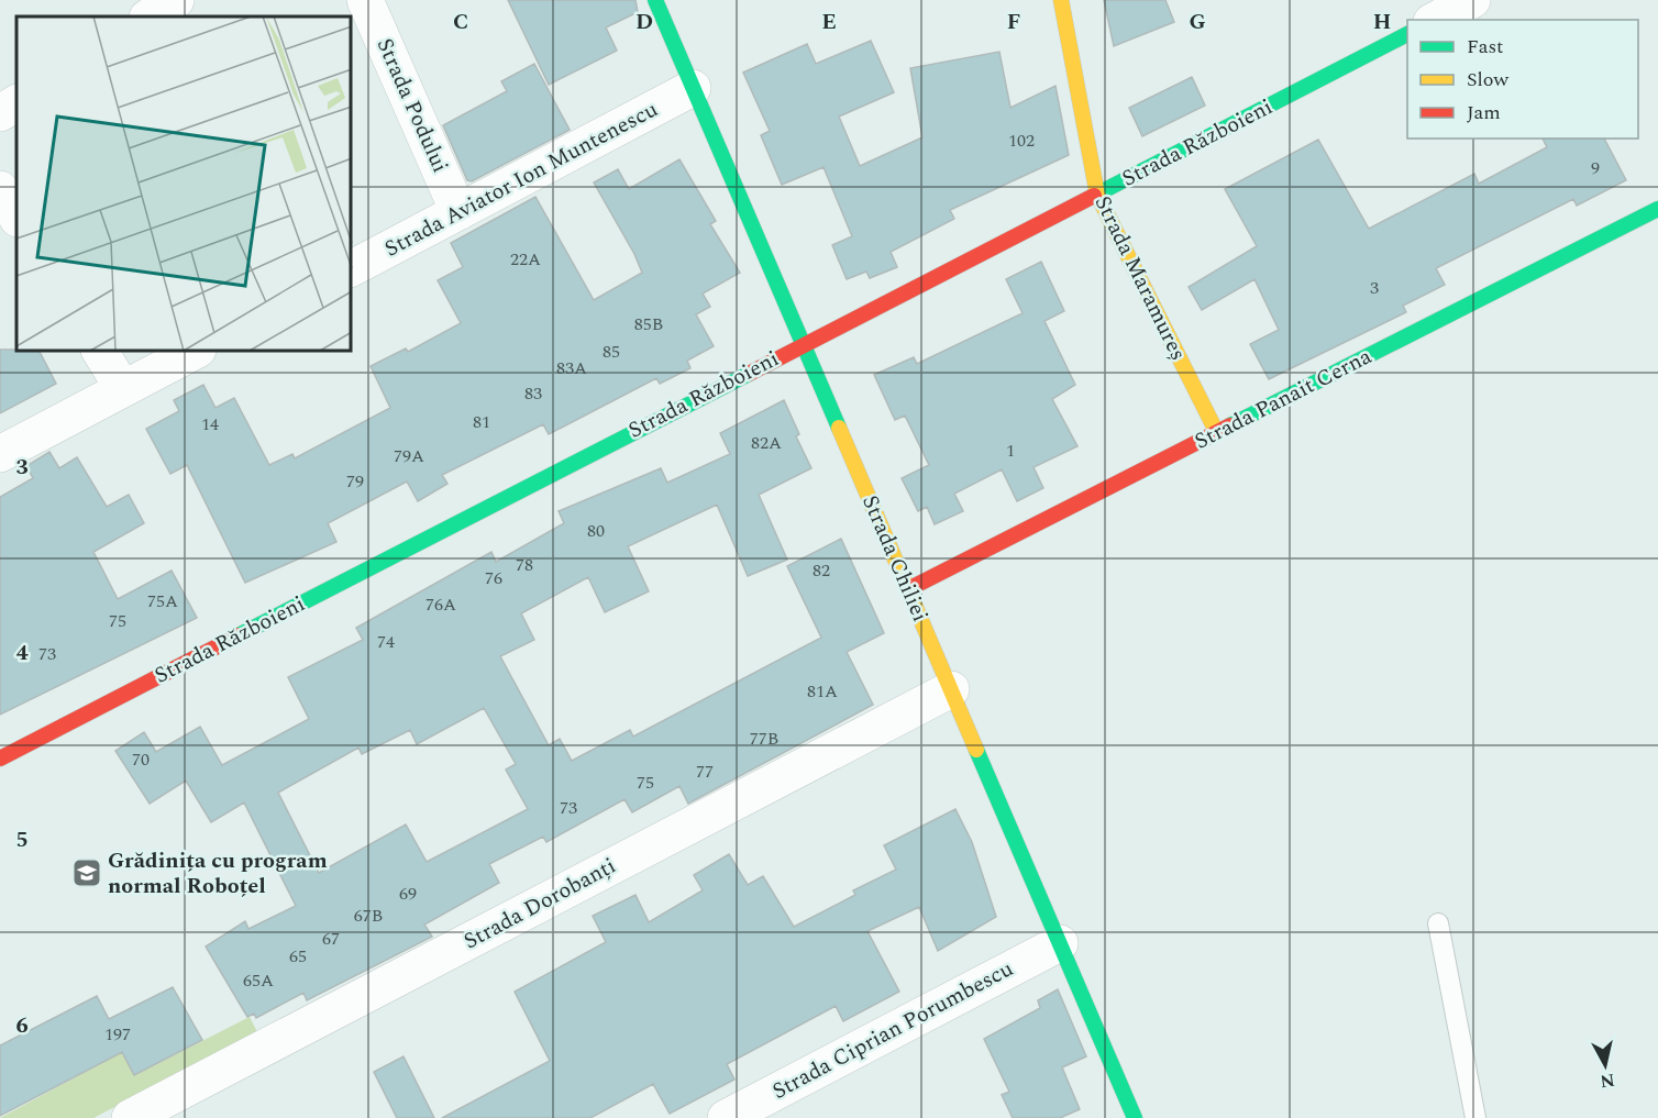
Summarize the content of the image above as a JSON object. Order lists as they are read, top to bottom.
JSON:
{
  "streets": {
    "street": [
      "Strada Podului",
      "Strada Războieni",
      "Strada Aviator Ion Muntenescu",
      "Strada Maramureș",
      "Strada Panait Cerna",
      "Strada Chiliei",
      "Strada Dorobanți",
      "Strada Ciprian Porumbescu"
    ]
  },
  "crossings": [
    ["Strada Podului", "Strada Aviator Ion Muntenescu"],
    ["Strada Războieni", "Strada Maramureș"],
    ["Strada Războieni", "Strada Chiliei"],
    ["Strada Aviator Ion Muntenescu", "Strada Chiliei"],
    ["Strada Maramureș", "Strada Panait Cerna"],
    ["Strada Panait Cerna", "Strada Chiliei"],
    ["Strada Chiliei", "Strada Dorobanți"],
    ["Strada Chiliei", "Strada Ciprian Porumbescu"]
  ],
  "places": {
    "school or university": ["Grădinița cu program normal Roboțel"]
  },
  "house_numbers": [
    "102",
    "9",
    "22A",
    "3",
    "85B",
    "85",
    "83A",
    "83",
    "81",
    "14",
    "82A",
    "1",
    "79A",
    "79",
    "80",
    "78",
    "82",
    "76",
    "75A",
    "76A",
    "75",
    "74",
    "73",
    "81A",
    "77B",
    "70",
    "77",
    "75",
    "73",
    "69",
    "67B",
    "67",
    "65",
    "65A",
    "197"
  ],
  "legend": ["Fast", "Slow", "Jam"],
  "north": "bottom",
  "grid": {
    "columns": [
      "C",
      "D",
      "E",
      "F",
      "G",
      "H"
    ],
    "rows": [
      "3",
      "4",
      "5",
      "6"
    ]
  }
}
